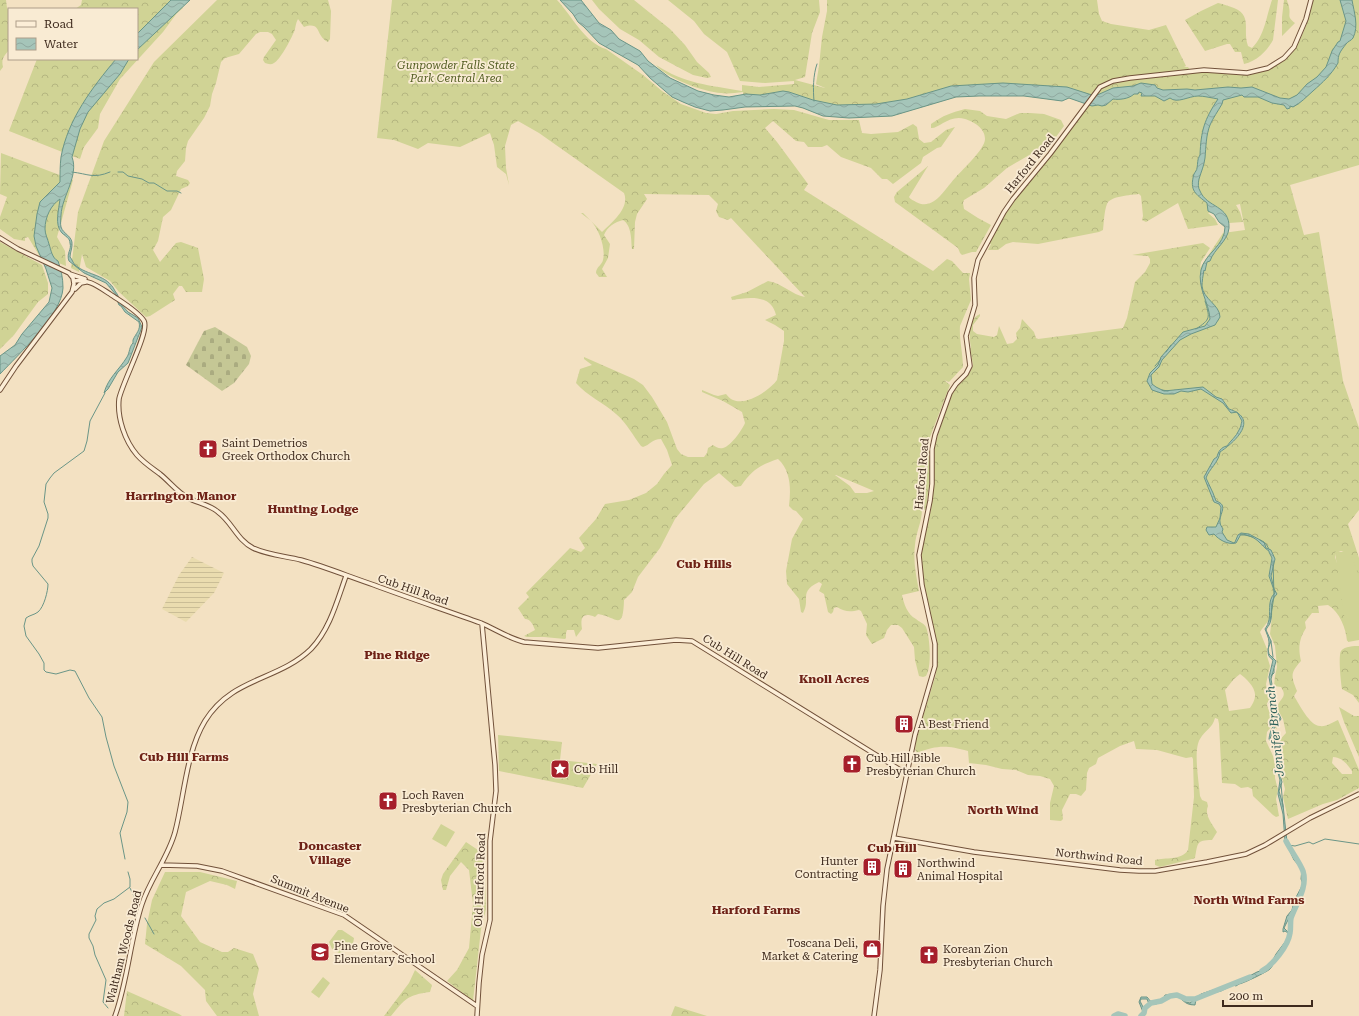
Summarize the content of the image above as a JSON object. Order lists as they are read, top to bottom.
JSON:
{
  "streets": {
    "street": [
      "Harford Road",
      "Cub Hill Road",
      "Northwind Road",
      "Old Harford Road",
      "Summit Avenue",
      "Waltham Woods Road"
    ]
  },
  "crossings": [
    ["Harford Road", "Cub Hill Road"],
    ["Harford Road", "Northwind Road"],
    ["Cub Hill Road", "Old Harford Road"],
    ["Cub Hill Road", "Waltham Woods Road"],
    ["Old Harford Road", "Summit Avenue"],
    ["Summit Avenue", "Waltham Woods Road"]
  ],
  "districts": [
    "Harrington Manor",
    "Hunting Lodge",
    "Cub Hills",
    "Pine Ridge",
    "Knoll Acres",
    "Cub Hill Farms",
    "North Wind",
    "Doncaster Village",
    "Cub Hill",
    "North Wind Farms",
    "Harford Farms"
  ],
  "water": ["Jennifer Branch"],
  "parks": ["Gunpowder Falls State Park Central Area"],
  "places": {
    "church": [
      "Saint Demetrios Greek Orthodox Church",
      "Cub Hill Bible Presbyterian Church",
      "Loch Raven Presbyterian Church",
      "Korean Zion Presbyterian Church"
    ],
    "building": ["A Best Friend", "Hunter Contracting", "Northwind Animal Hospital"],
    "place": ["Cub Hill"],
    "shop": ["Toscana Deli, Market & Catering"],
    "school or university": ["Pine Grove Elementary School"]
  },
  "legend": ["Road", "Water"],
  "scale_bar": "200 m"
}
